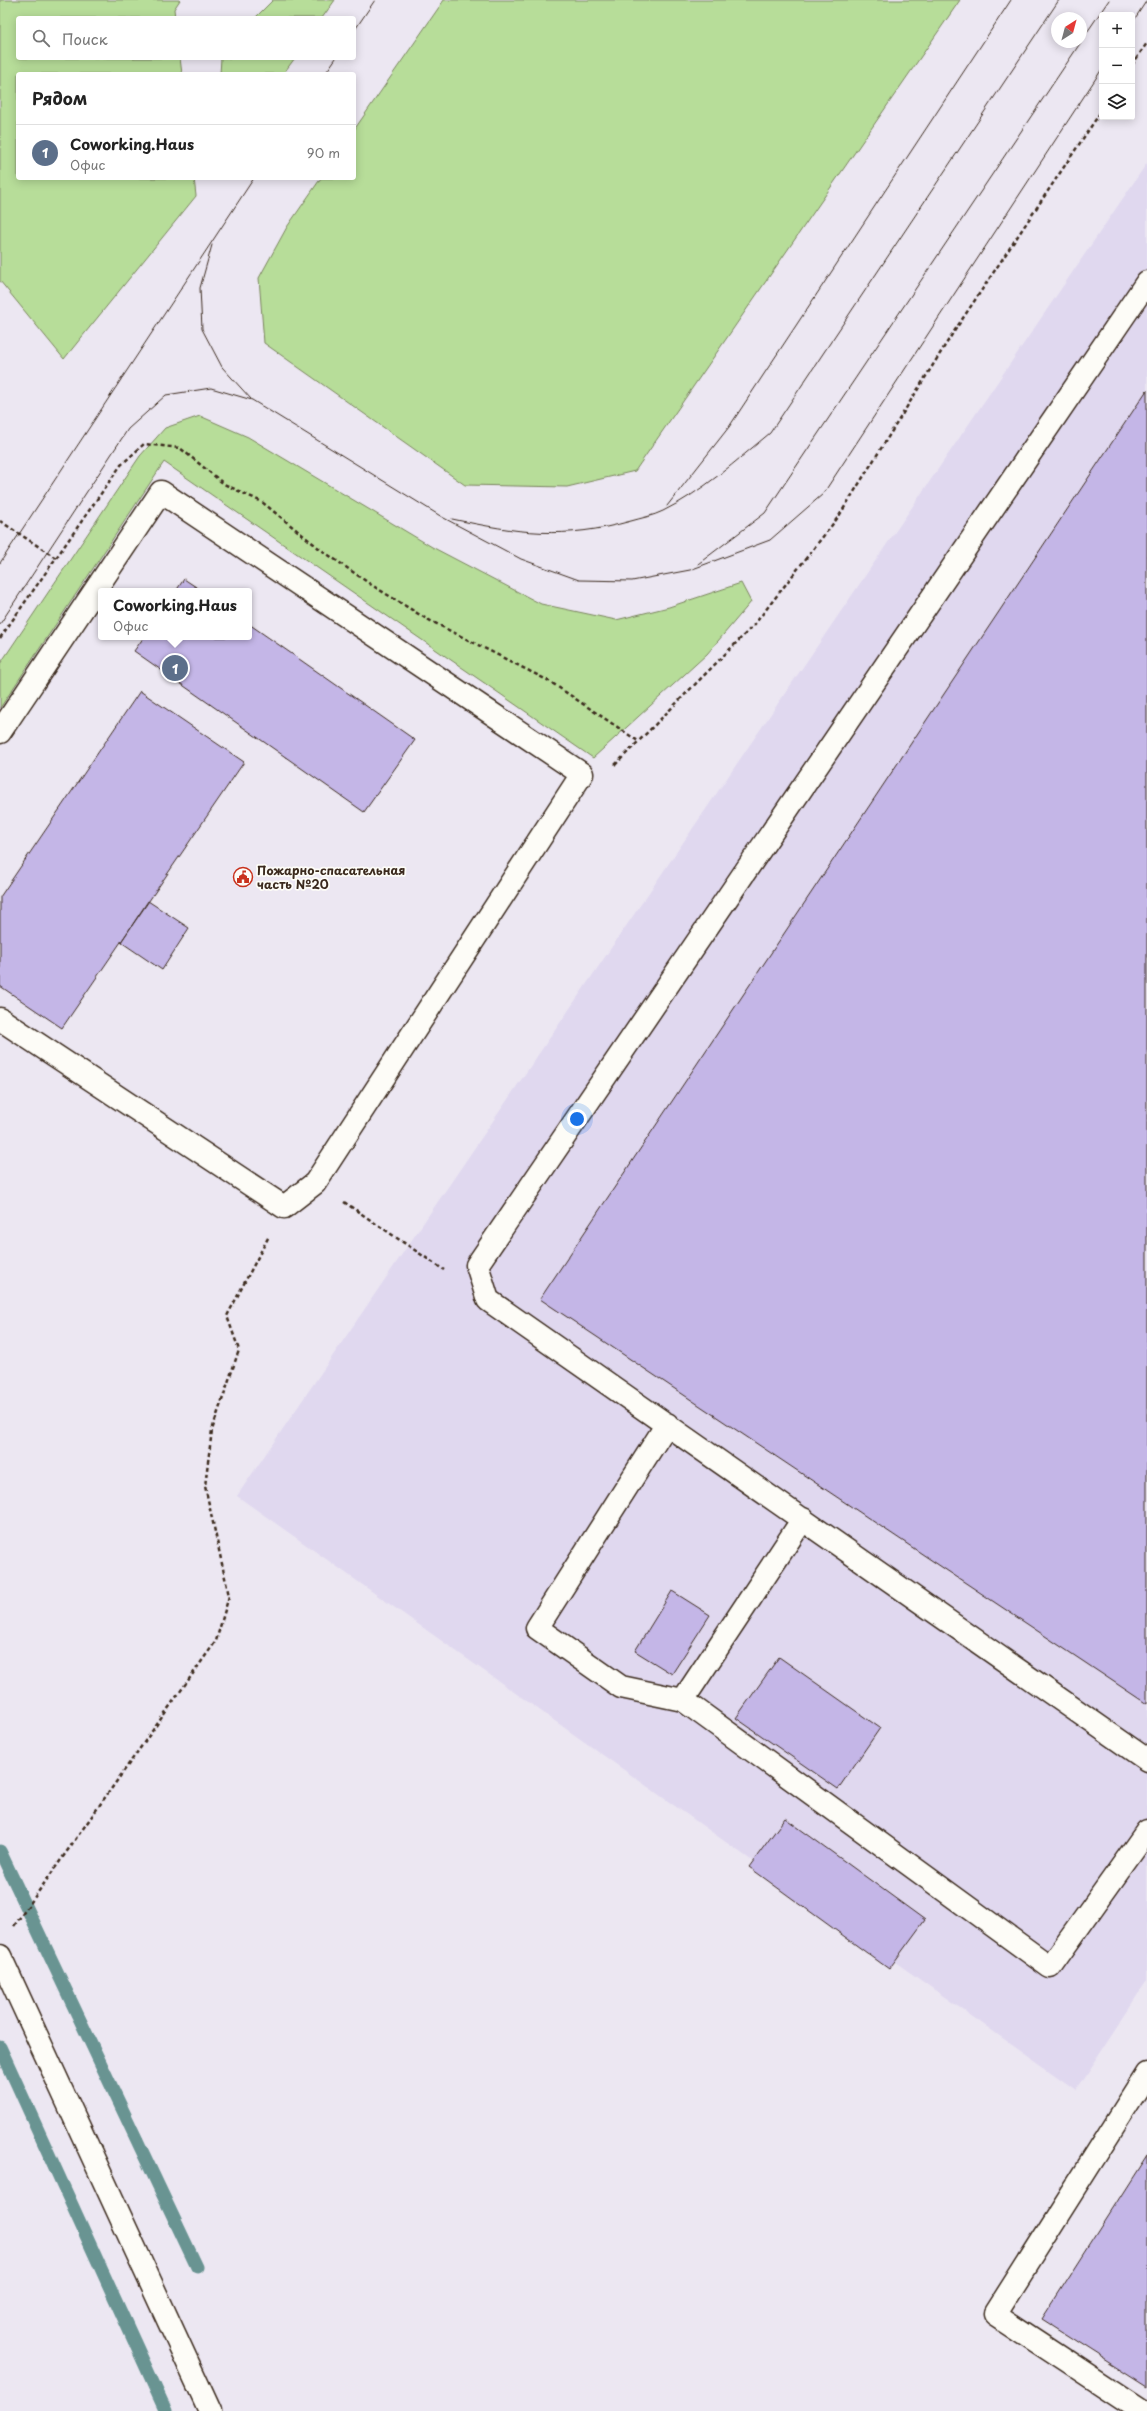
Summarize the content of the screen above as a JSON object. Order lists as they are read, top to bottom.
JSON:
{
  "places": {
    "public building": ["Пожарно-спасательная часть №20"]
  },
  "north": "top right",
  "page": {
    "map_buttons": ["+", "−"],
    "search": "Поиск",
    "heading": "Рядом",
    "list": [
      {
        "mark": "1",
        "name": "Coworking.Haus",
        "note": "Офис",
        "value": "90 m"
      }
    ],
    "popup": ["Coworking.Haus", "Офис"],
    "pins": "1"
  }
}
